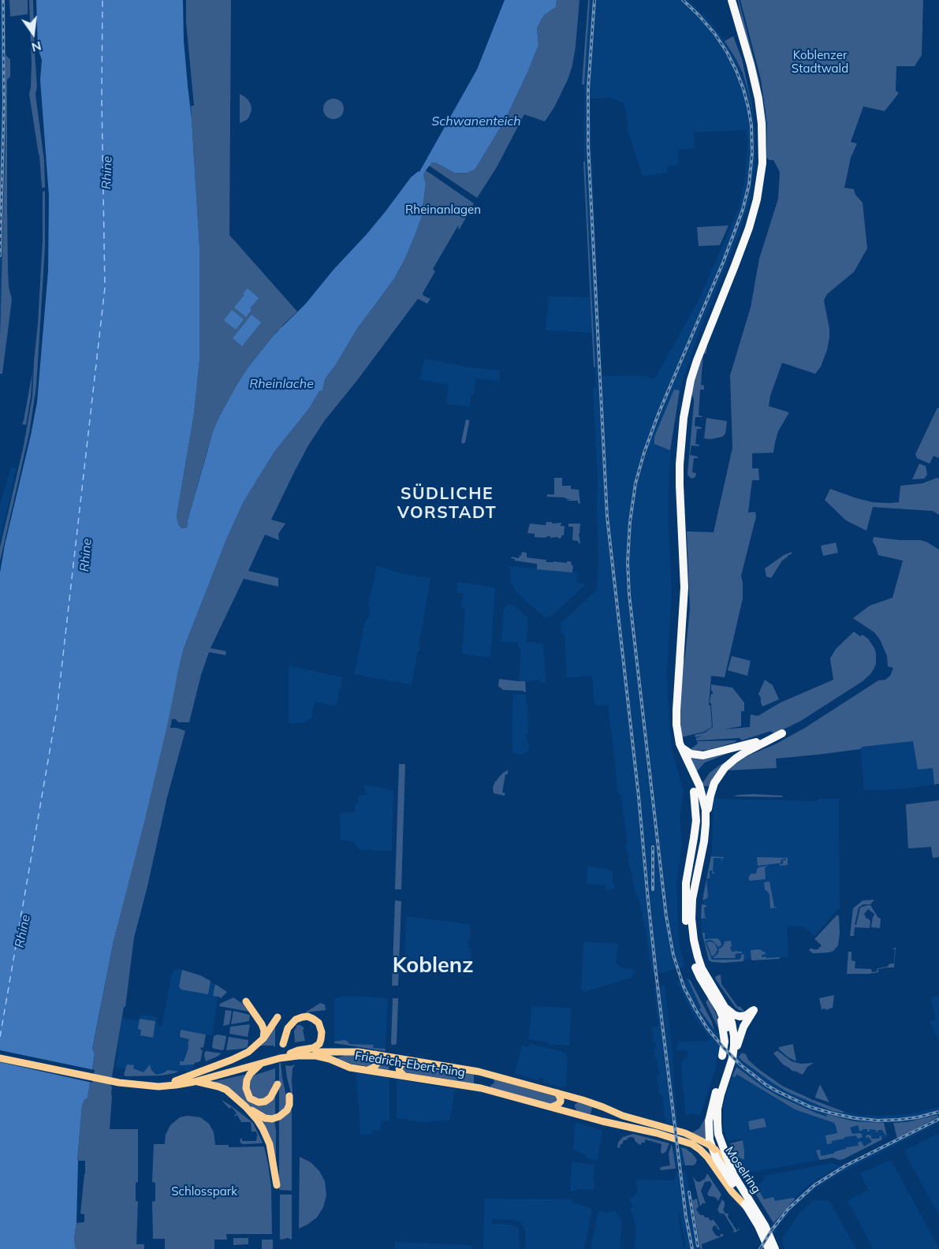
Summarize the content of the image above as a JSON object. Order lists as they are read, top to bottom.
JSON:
{
  "streets": {
    "highway": ["Moselring"],
    "main road": ["Friedrich-Ebert-Ring"]
  },
  "crossings": [
    ["Friedrich-Ebert-Ring", "Moselring"]
  ],
  "districts": ["SÜDLICHE VORSTADT", "Koblenz"],
  "water": ["Schwanenteich", "Rhine", "Rheinlache"],
  "parks": ["Koblenzer Stadtwald", "Rheinanlagen", "Schlosspark"],
  "north": "bottom"
}
